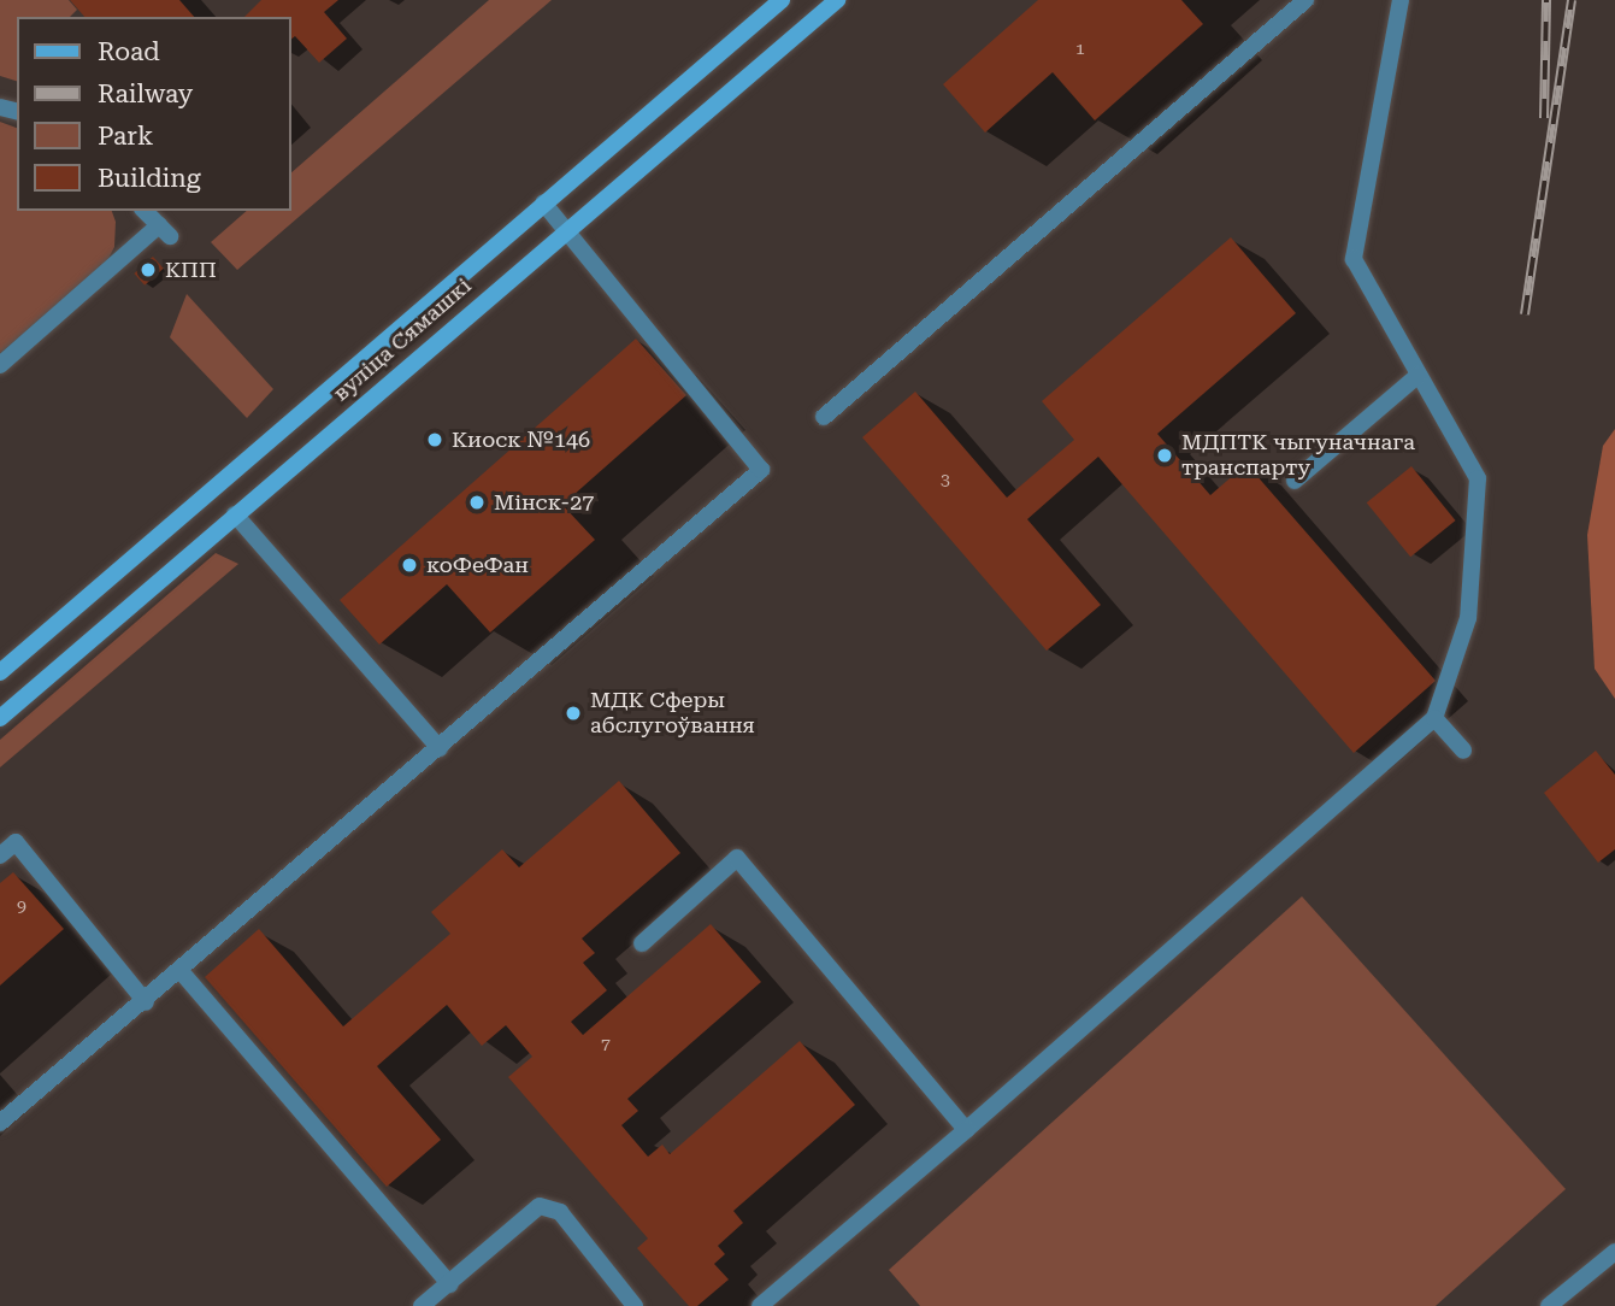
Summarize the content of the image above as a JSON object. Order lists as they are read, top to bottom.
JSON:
{
  "streets": {
    "main road": ["вуліца Сямашкі"]
  },
  "places": [
    "КПП",
    "Киоск №146",
    "МДПТК чыгуначнага транспарту",
    "Мінск-27",
    "коФеФан",
    "МДК Сферы абслугоўвання"
  ],
  "house_numbers": [
    "1",
    "3",
    "9",
    "7"
  ],
  "legend": [
    "Road",
    "Railway",
    "Park",
    "Building"
  ]
}
